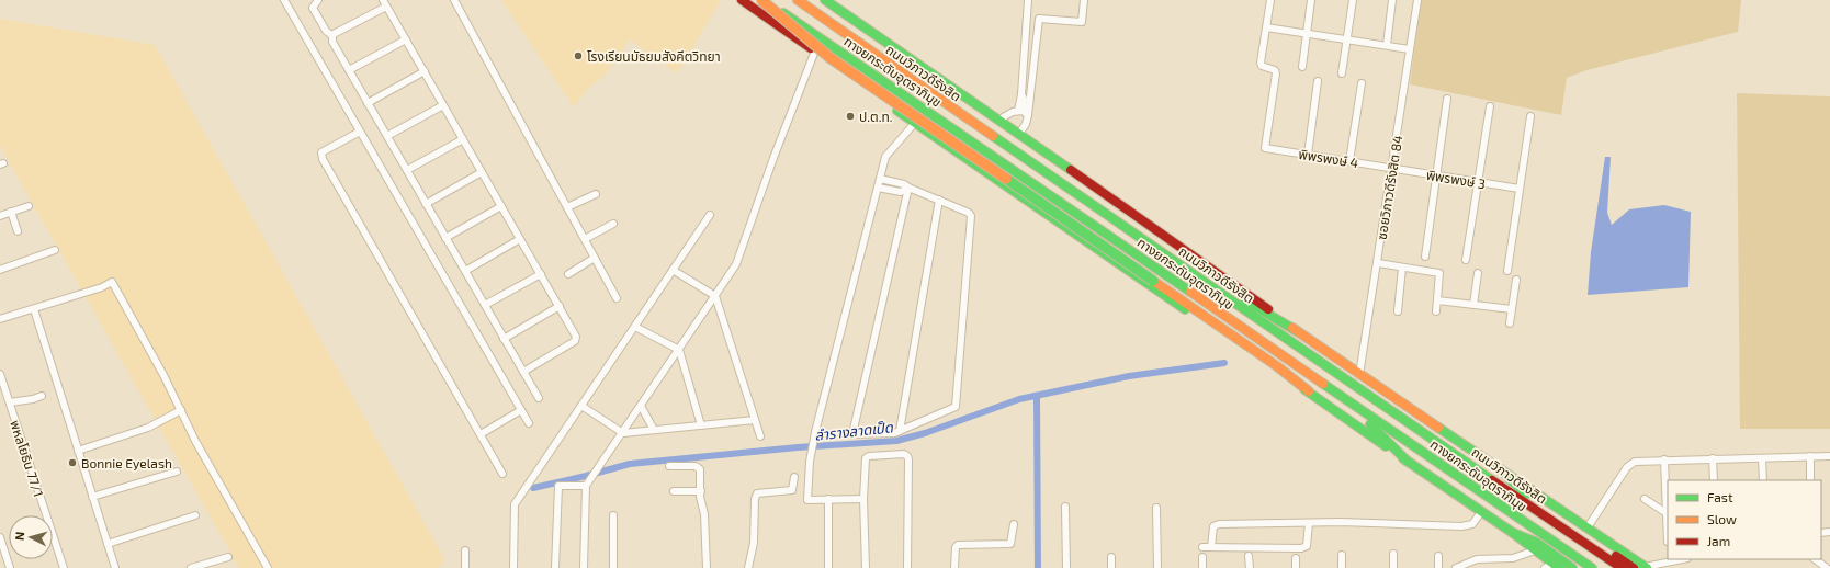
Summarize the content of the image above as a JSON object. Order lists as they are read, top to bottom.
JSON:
{
  "streets": {
    "main road": ["ทางยกระดับอุตราภิมุข", "ถนนวิภาวดีรังสิต"],
    "street": [
      "พิพรพงษ์ 4",
      "พิพรพงษ์ 3",
      "ซอยวิภาวดีรังสิต 84",
      "พหลโยธิน 77/1"
    ]
  },
  "crossings": [
    ["ถนนวิภาวดีรังสิต", "ซอยวิภาวดีรังสิต 84"],
    ["พิพรพงษ์ 4", "พิพรพงษ์ 3"],
    ["พิพรพงษ์ 4", "ซอยวิภาวดีรังสิต 84"],
    ["พิพรพงษ์ 3", "ซอยวิภาวดีรังสิต 84"]
  ],
  "water": ["ลำรางลาดเป็ด"],
  "places": ["โรงเรียนมัธยมสังคีตวิทยา", "ป.ต.ท.", "Bonnie Eyelash"],
  "legend": ["Fast", "Slow", "Jam"],
  "north": "left"
}
